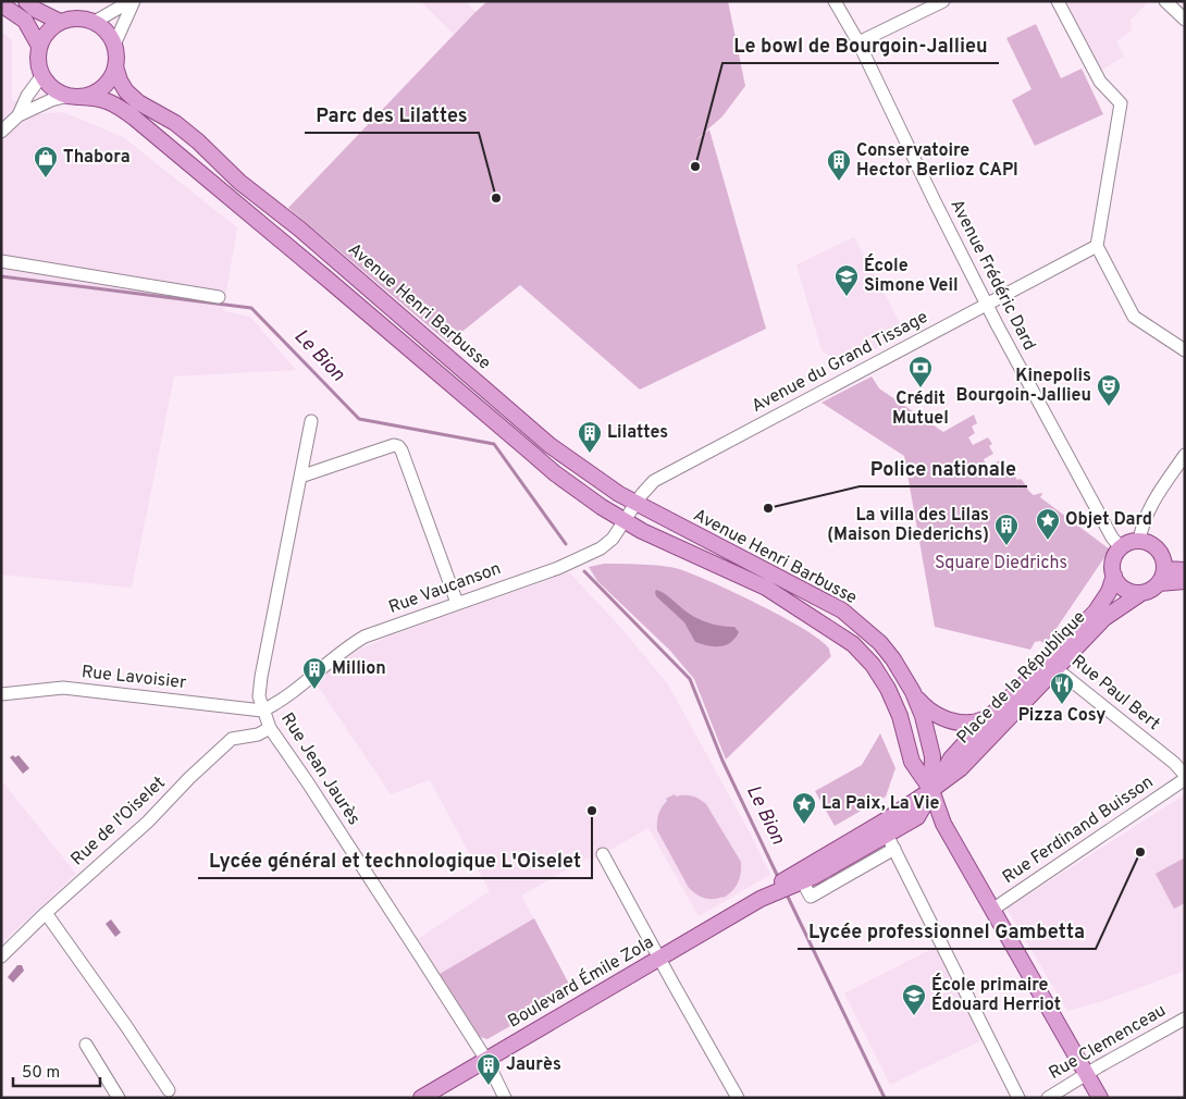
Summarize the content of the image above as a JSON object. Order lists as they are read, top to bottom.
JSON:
{
  "streets": {
    "main road": ["Avenue Henri Barbusse", "Place de la République", "Boulevard Émile Zola"],
    "street": [
      "Avenue Frédéric Dard",
      "Avenue du Grand Tissage",
      "Rue Vaucanson",
      "Rue Lavoisier",
      "Rue Paul Bert",
      "Rue Jean Jaurès",
      "Rue de l'Oiselet",
      "Rue Ferdinand Buisson",
      "Rue Clemenceau"
    ]
  },
  "crossings": [
    ["Avenue Frédéric Dard", "Avenue du Grand Tissage"],
    ["Avenue Frédéric Dard", "Place de la République"],
    ["Avenue Henri Barbusse", "Avenue du Grand Tissage"],
    ["Avenue Henri Barbusse", "Rue Vaucanson"],
    ["Avenue Henri Barbusse", "Place de la République"],
    ["Avenue du Grand Tissage", "Rue Vaucanson"],
    ["Rue Vaucanson", "Rue Lavoisier"],
    ["Rue Vaucanson", "Rue Jean Jaurès"],
    ["Rue Lavoisier", "Rue Jean Jaurès"],
    ["Place de la République", "Rue Paul Bert"],
    ["Place de la République", "Boulevard Émile Zola"],
    ["Rue Jean Jaurès", "Rue de l'Oiselet"],
    ["Rue Jean Jaurès", "Boulevard Émile Zola"]
  ],
  "water": ["Le Bion"],
  "parks": ["Square Diedrichs"],
  "places": {
    "other": [
      "Le bowl de Bourgoin-Jallieu",
      "Parc des Lilattes",
      "Police nationale",
      "Lycée général et technologique L'Oiselet",
      "Lycée professionnel Gambetta"
    ],
    "shop": ["Thabora"],
    "building": [
      "Conservatoire Hector Berlioz CAPI",
      "Lilattes",
      "La villa des Lilas (Maison Diederichs)",
      "Million",
      "Jaurès"
    ],
    "school or university": ["École Simone Veil", "École primaire Édouard Herriot"],
    "bank": ["Crédit Mutuel"],
    "theatre": ["Kinepolis Bourgoin-Jallieu"],
    "place": ["Objet Dard", "La Paix, La Vie"],
    "restaurant": ["Pizza Cosy"]
  },
  "scale_bar": "50 m"
}
